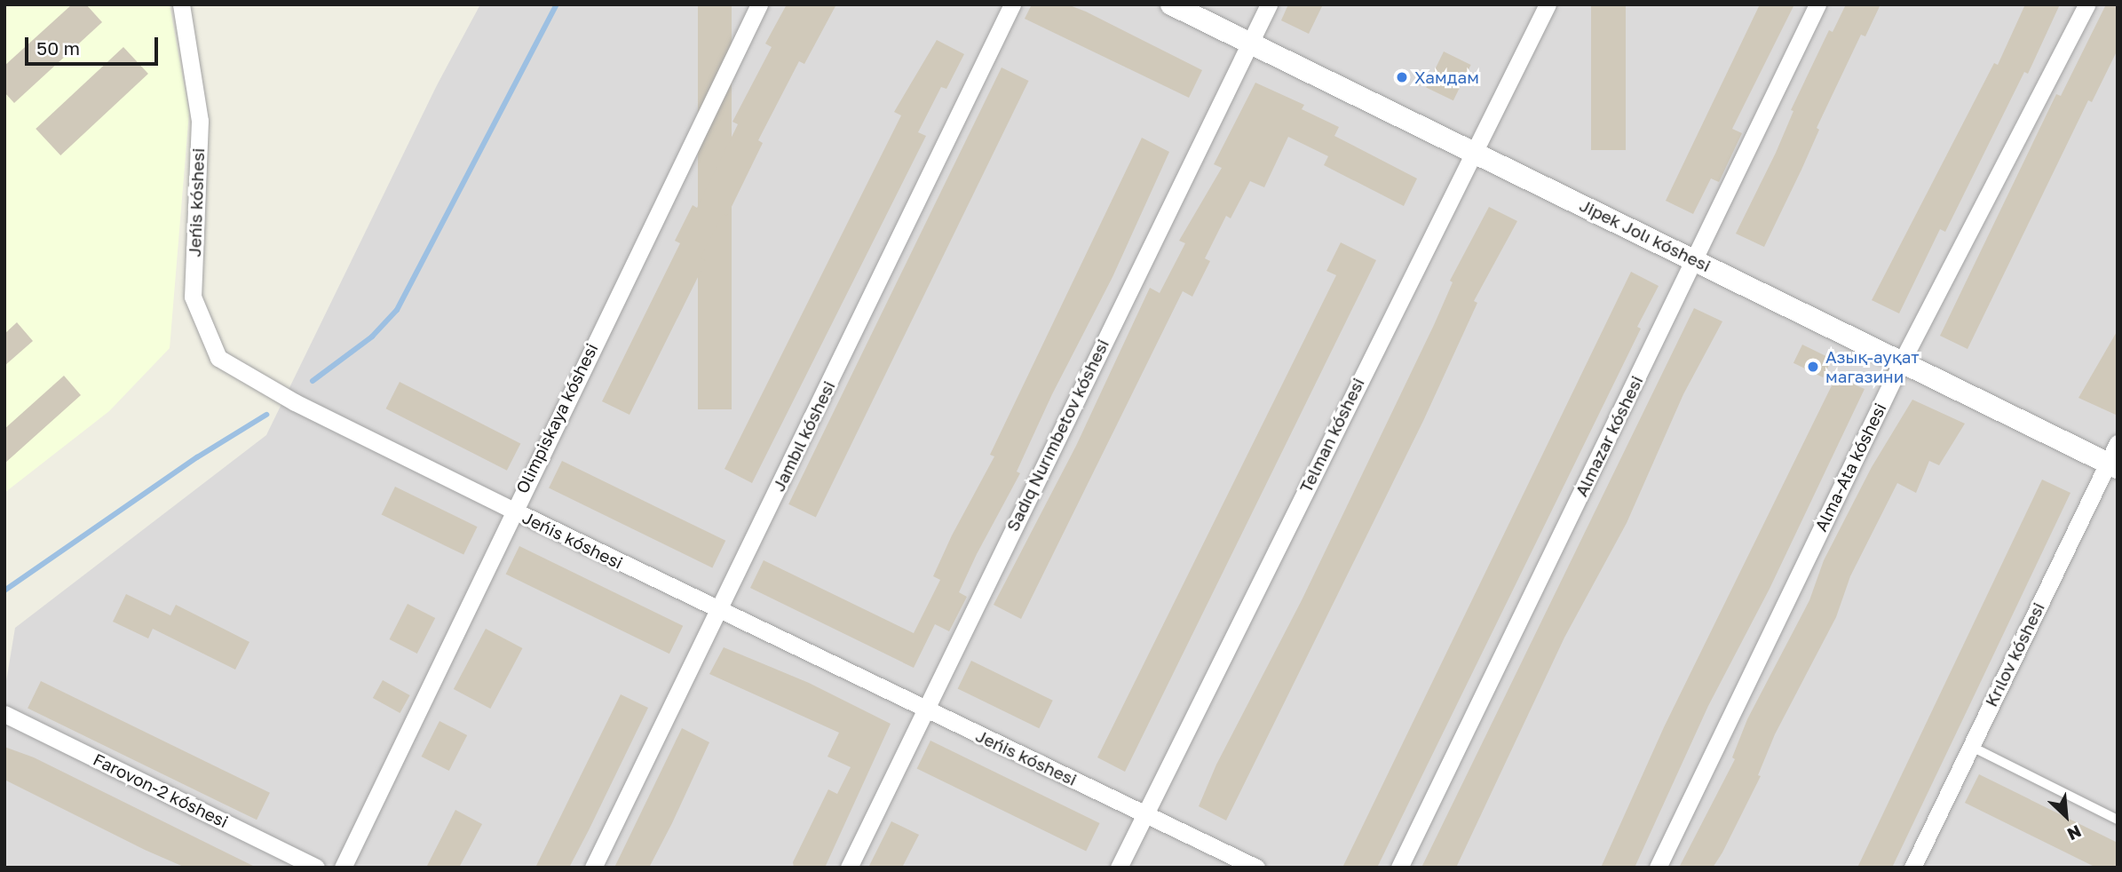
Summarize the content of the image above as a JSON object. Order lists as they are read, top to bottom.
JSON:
{
  "streets": {
    "street": [
      "Jeńis kóshesi",
      "Jipek Jolı kóshesi",
      "Olimpiskaya kóshesi",
      "Sadıq Nurımbetov kóshesi",
      "Telman kóshesi",
      "Jambıl kóshesi",
      "Almazar kóshesi",
      "Alma-Ata kóshesi",
      "Krılov kóshesi",
      "Farovon-2 kóshesi"
    ]
  },
  "crossings": [
    ["Jeńis kóshesi", "Olimpiskaya kóshesi"],
    ["Jeńis kóshesi", "Sadıq Nurımbetov kóshesi"],
    ["Jeńis kóshesi", "Telman kóshesi"],
    ["Jeńis kóshesi", "Jambıl kóshesi"],
    ["Jipek Jolı kóshesi", "Sadıq Nurımbetov kóshesi"],
    ["Jipek Jolı kóshesi", "Telman kóshesi"],
    ["Jipek Jolı kóshesi", "Almazar kóshesi"],
    ["Jipek Jolı kóshesi", "Alma-Ata kóshesi"],
    ["Jipek Jolı kóshesi", "Krılov kóshesi"]
  ],
  "places": ["Хамдам", "Азық-ауқат магазини"],
  "scale_bar": "50 m",
  "north": "bottom right"
}
